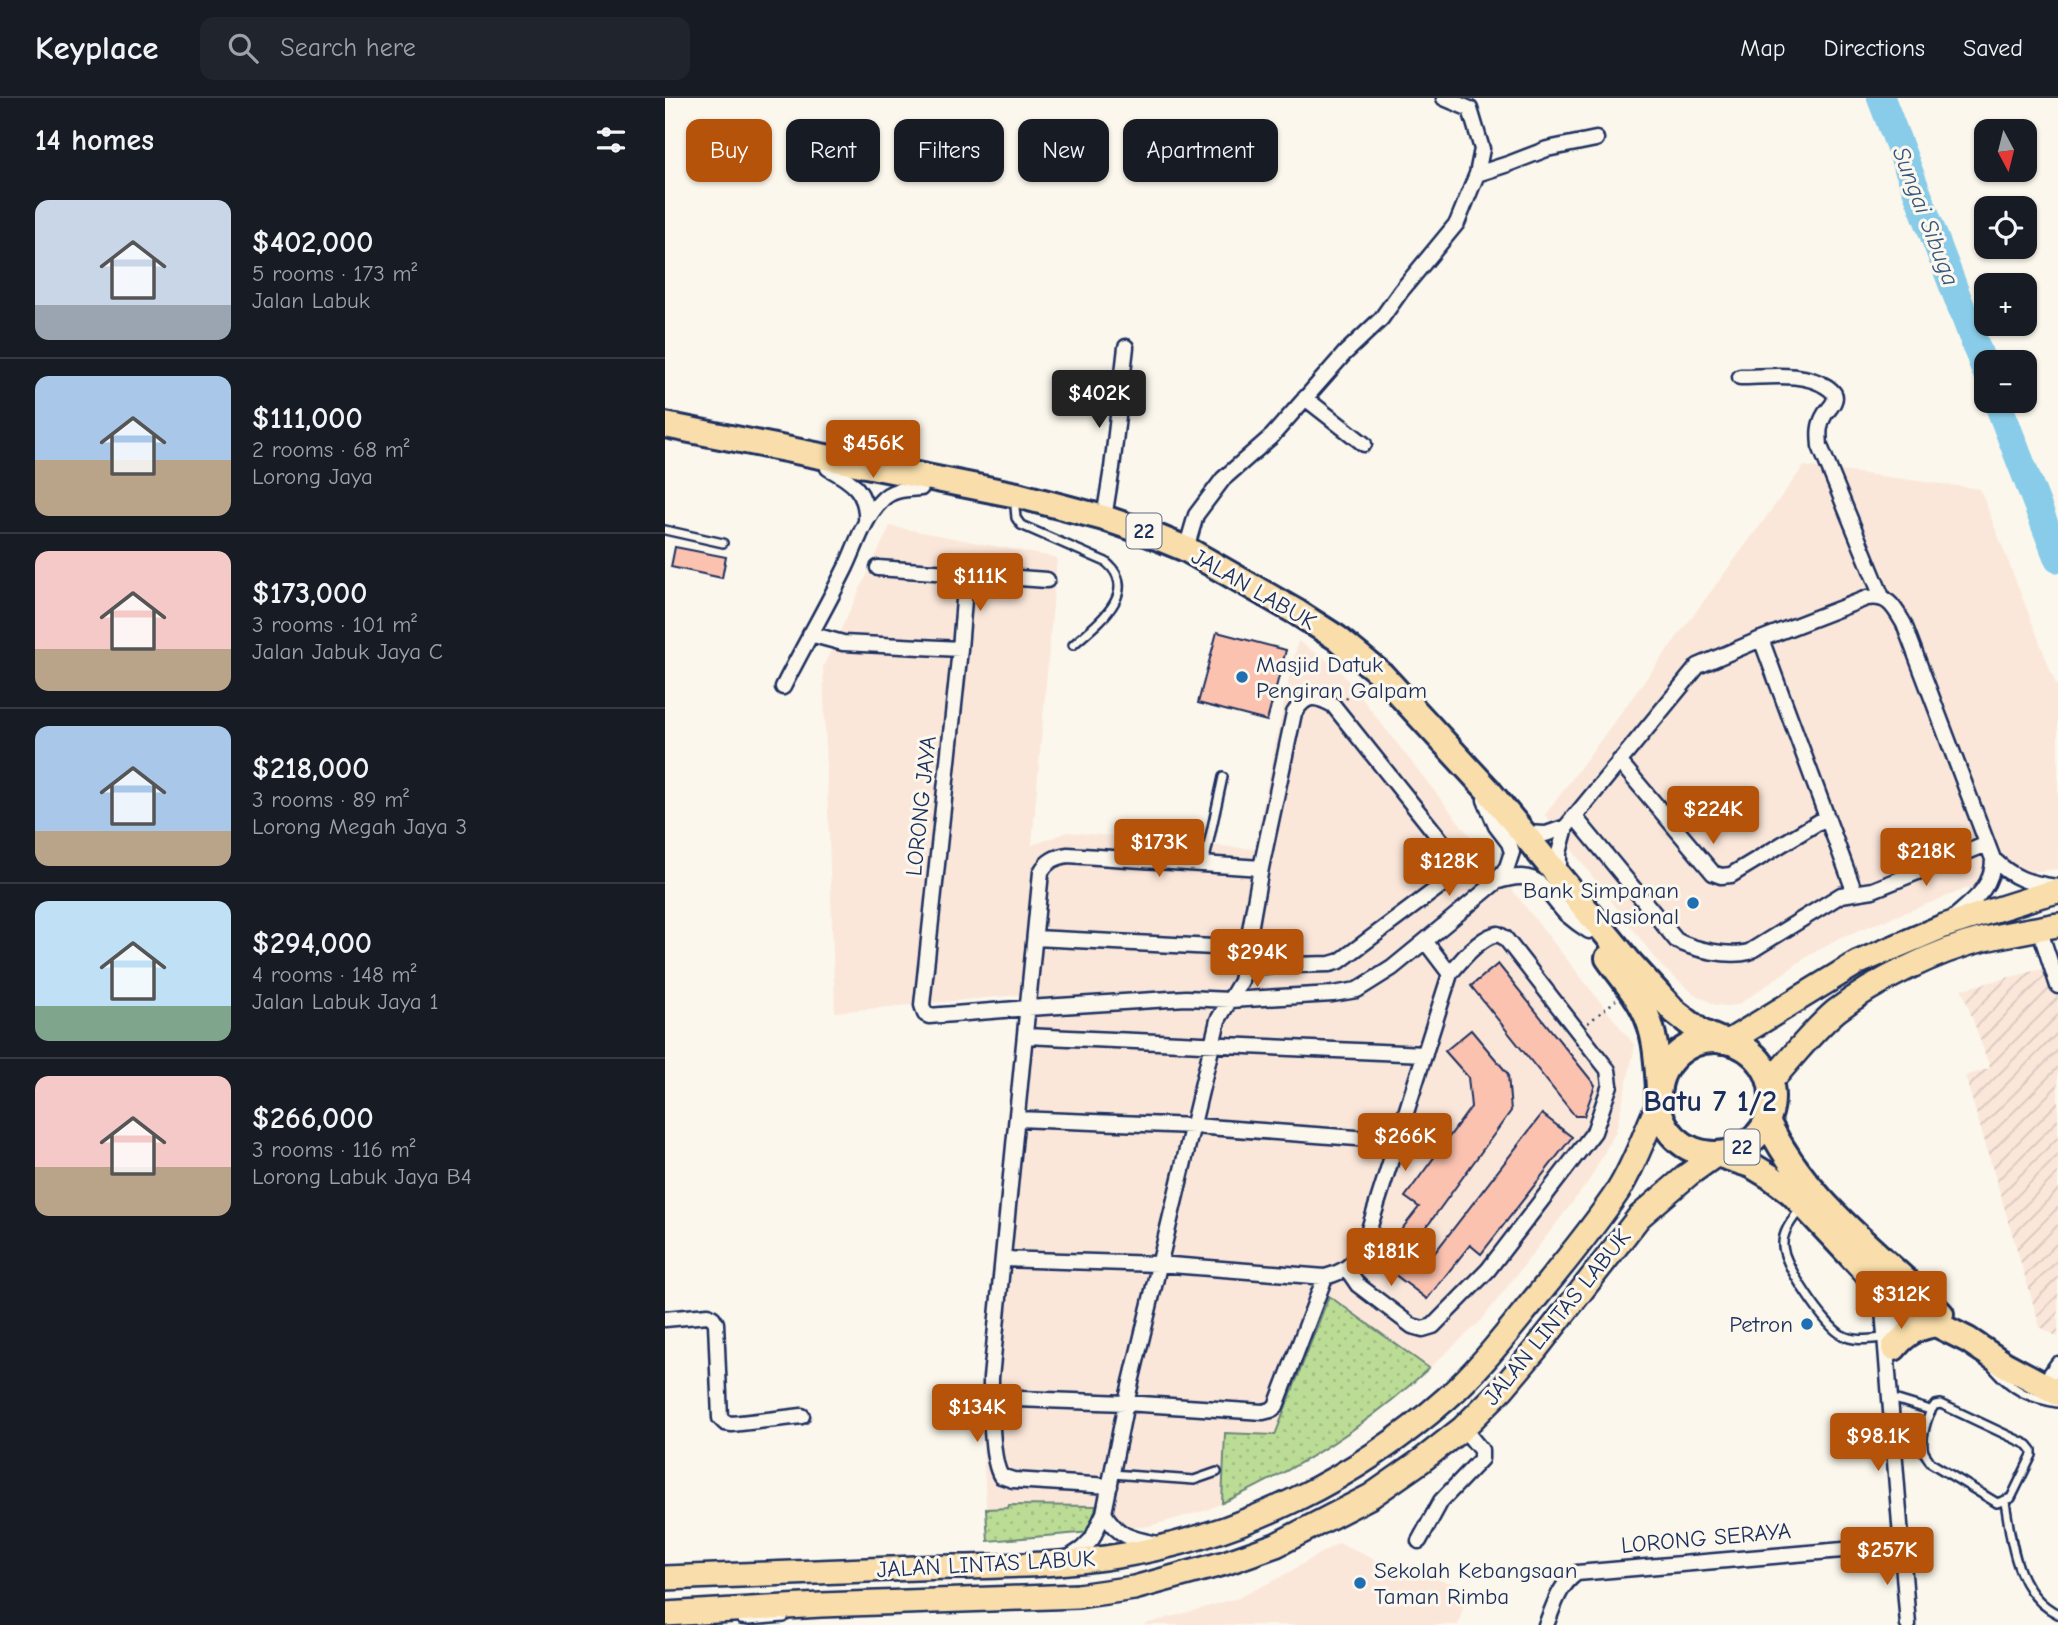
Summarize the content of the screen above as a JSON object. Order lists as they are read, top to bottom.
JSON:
{
  "streets": {
    "highway": ["22", "JALAN LABUK"],
    "main road": ["JALAN LINTAS LABUK"],
    "street": ["LORONG JAYA", "LORONG SERAYA"]
  },
  "crossings": [
    ["22", "JALAN LABUK"],
    ["22", "JALAN LINTAS LABUK"],
    ["JALAN LABUK", "JALAN LINTAS LABUK"]
  ],
  "districts": ["Batu 7 1/2"],
  "water": ["Sungai Sibuga"],
  "places": [
    "Masjid Datuk Pengiran Galpam",
    "Bank Simpanan Nasional",
    "Petron",
    "Sekolah Kebangsaan Taman Rimba"
  ],
  "north": "bottom",
  "page": {
    "header": "Keyplace",
    "search": "Search here",
    "nav": ["Map", "Directions", "Saved"],
    "heading": "14 homes",
    "map_buttons": ["+", "−"],
    "chip": [
      "Buy",
      "Rent",
      "Filters",
      "New",
      "Apartment"
    ],
    "list": [
      {
        "name": "$402,000",
        "note": "5 rooms · 173 m² · Jalan Labuk"
      },
      {
        "name": "$111,000",
        "note": "2 rooms · 68 m² · Lorong Jaya"
      },
      {
        "name": "$173,000",
        "note": "3 rooms · 101 m² · Jalan Jabuk Jaya C"
      },
      {
        "name": "$218,000",
        "note": "3 rooms · 89 m² · Lorong Megah Jaya 3"
      },
      {
        "name": "$294,000",
        "note": "4 rooms · 148 m² · Jalan Labuk Jaya 1"
      },
      {
        "name": "$266,000",
        "note": "3 rooms · 116 m² · Lorong Labuk Jaya B4"
      }
    ],
    "price": [
      "$402K",
      "$456K",
      "$111K",
      "$224K",
      "$173K",
      "$218K",
      "$128K",
      "$294K",
      "$266K",
      "$181K",
      "$312K",
      "$134K",
      "$98.1K",
      "$257K"
    ]
  }
}
